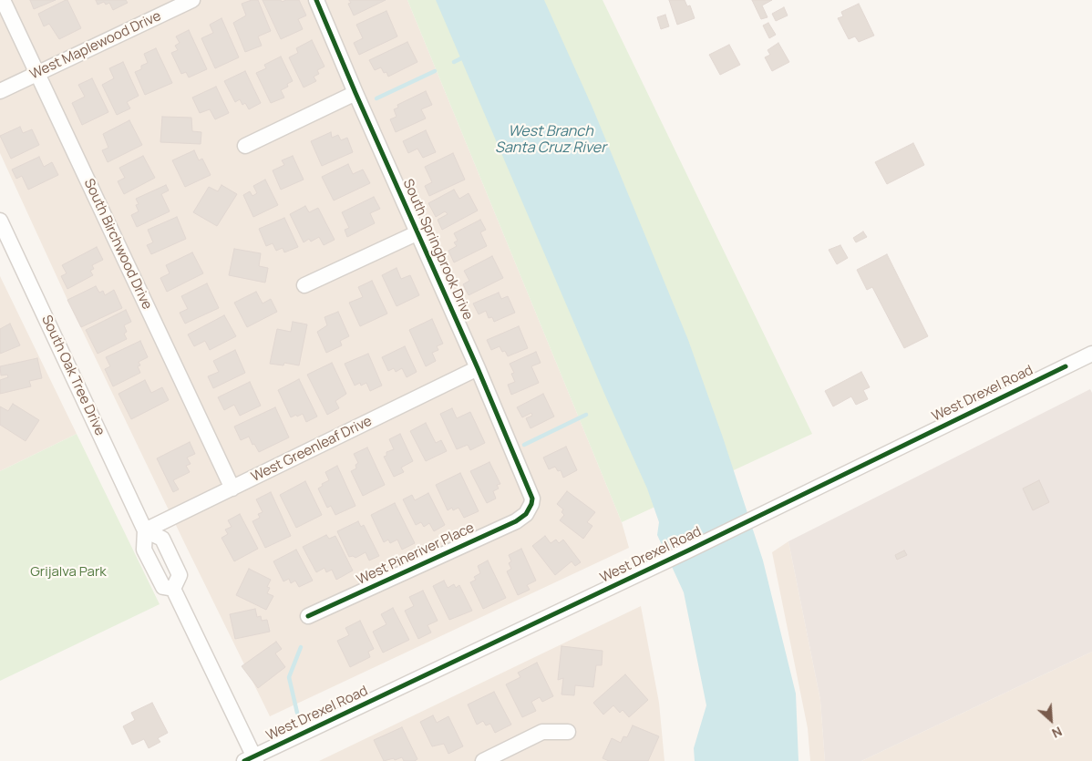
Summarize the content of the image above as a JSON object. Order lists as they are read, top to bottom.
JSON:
{
  "streets": {
    "street": [
      "West Maplewood Drive",
      "South Birchwood Drive",
      "South Springbrook Drive",
      "South Oak Tree Drive",
      "West Drexel Road",
      "West Greenleaf Drive",
      "West Pineriver Place"
    ]
  },
  "crossings": [
    ["West Maplewood Drive", "South Birchwood Drive"],
    ["South Birchwood Drive", "West Greenleaf Drive"],
    ["South Springbrook Drive", "West Greenleaf Drive"],
    ["South Springbrook Drive", "West Pineriver Place"],
    ["South Oak Tree Drive", "West Drexel Road"],
    ["South Oak Tree Drive", "West Greenleaf Drive"]
  ],
  "water": ["West Branch Santa Cruz River"],
  "parks": ["Grijalva Park"],
  "north": "bottom right"
}
